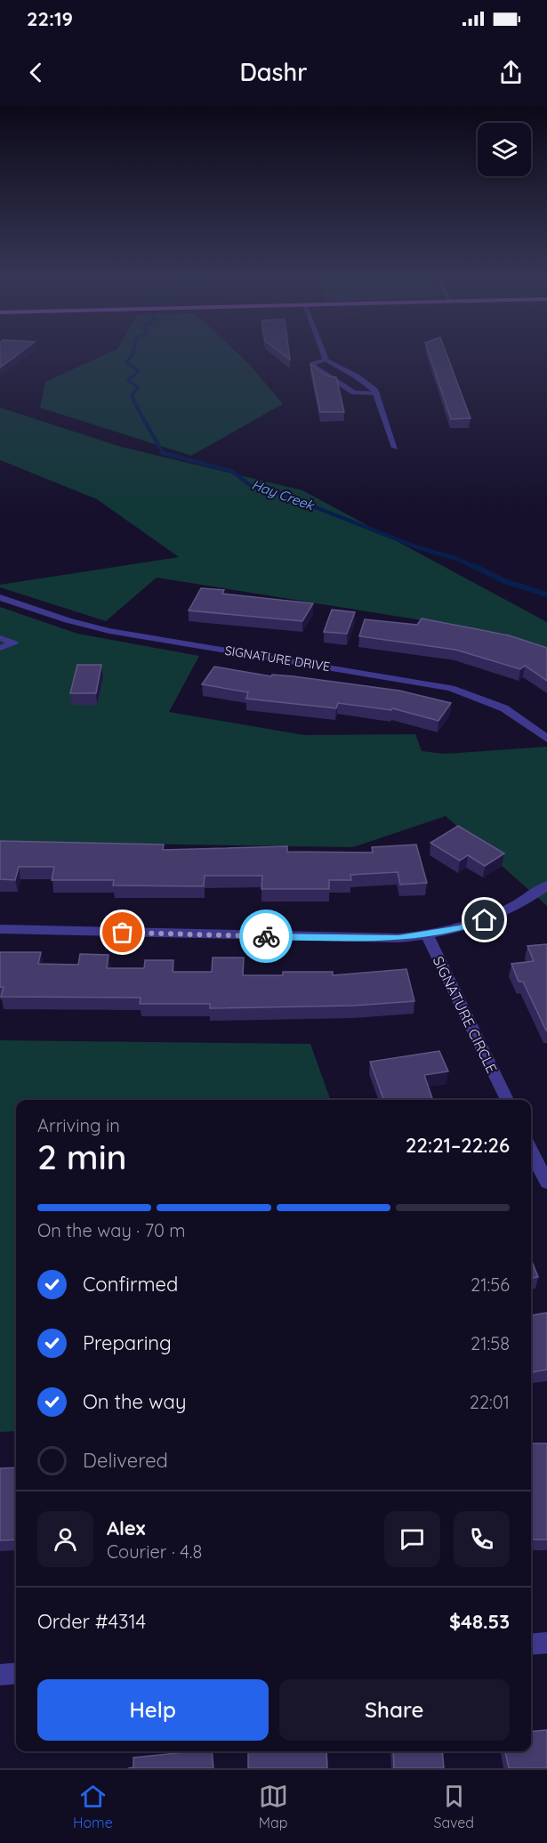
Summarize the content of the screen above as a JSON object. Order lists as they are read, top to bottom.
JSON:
{
  "streets": {
    "street": ["SIGNATURE DRIVE", "SIGNATURE CIRCLE"]
  },
  "water": ["Hay Creek"],
  "page": {
    "status": "22:19",
    "header": "Dashr",
    "heading": ["2 min", "Arriving in", "22:21–22:26"],
    "panel": [
      "Alex",
      "Courier · 4.8",
      "Order #4314",
      "$48.53"
    ],
    "bar": "On the way · 70 m",
    "list": [
      ["Confirmed", "21:56"],
      ["Preparing", "21:58"],
      ["On the way", "22:01"],
      "Delivered"
    ],
    "buttons": ["Help", "Share"],
    "tabs": ["Home", "Map", "Saved"]
  }
}
